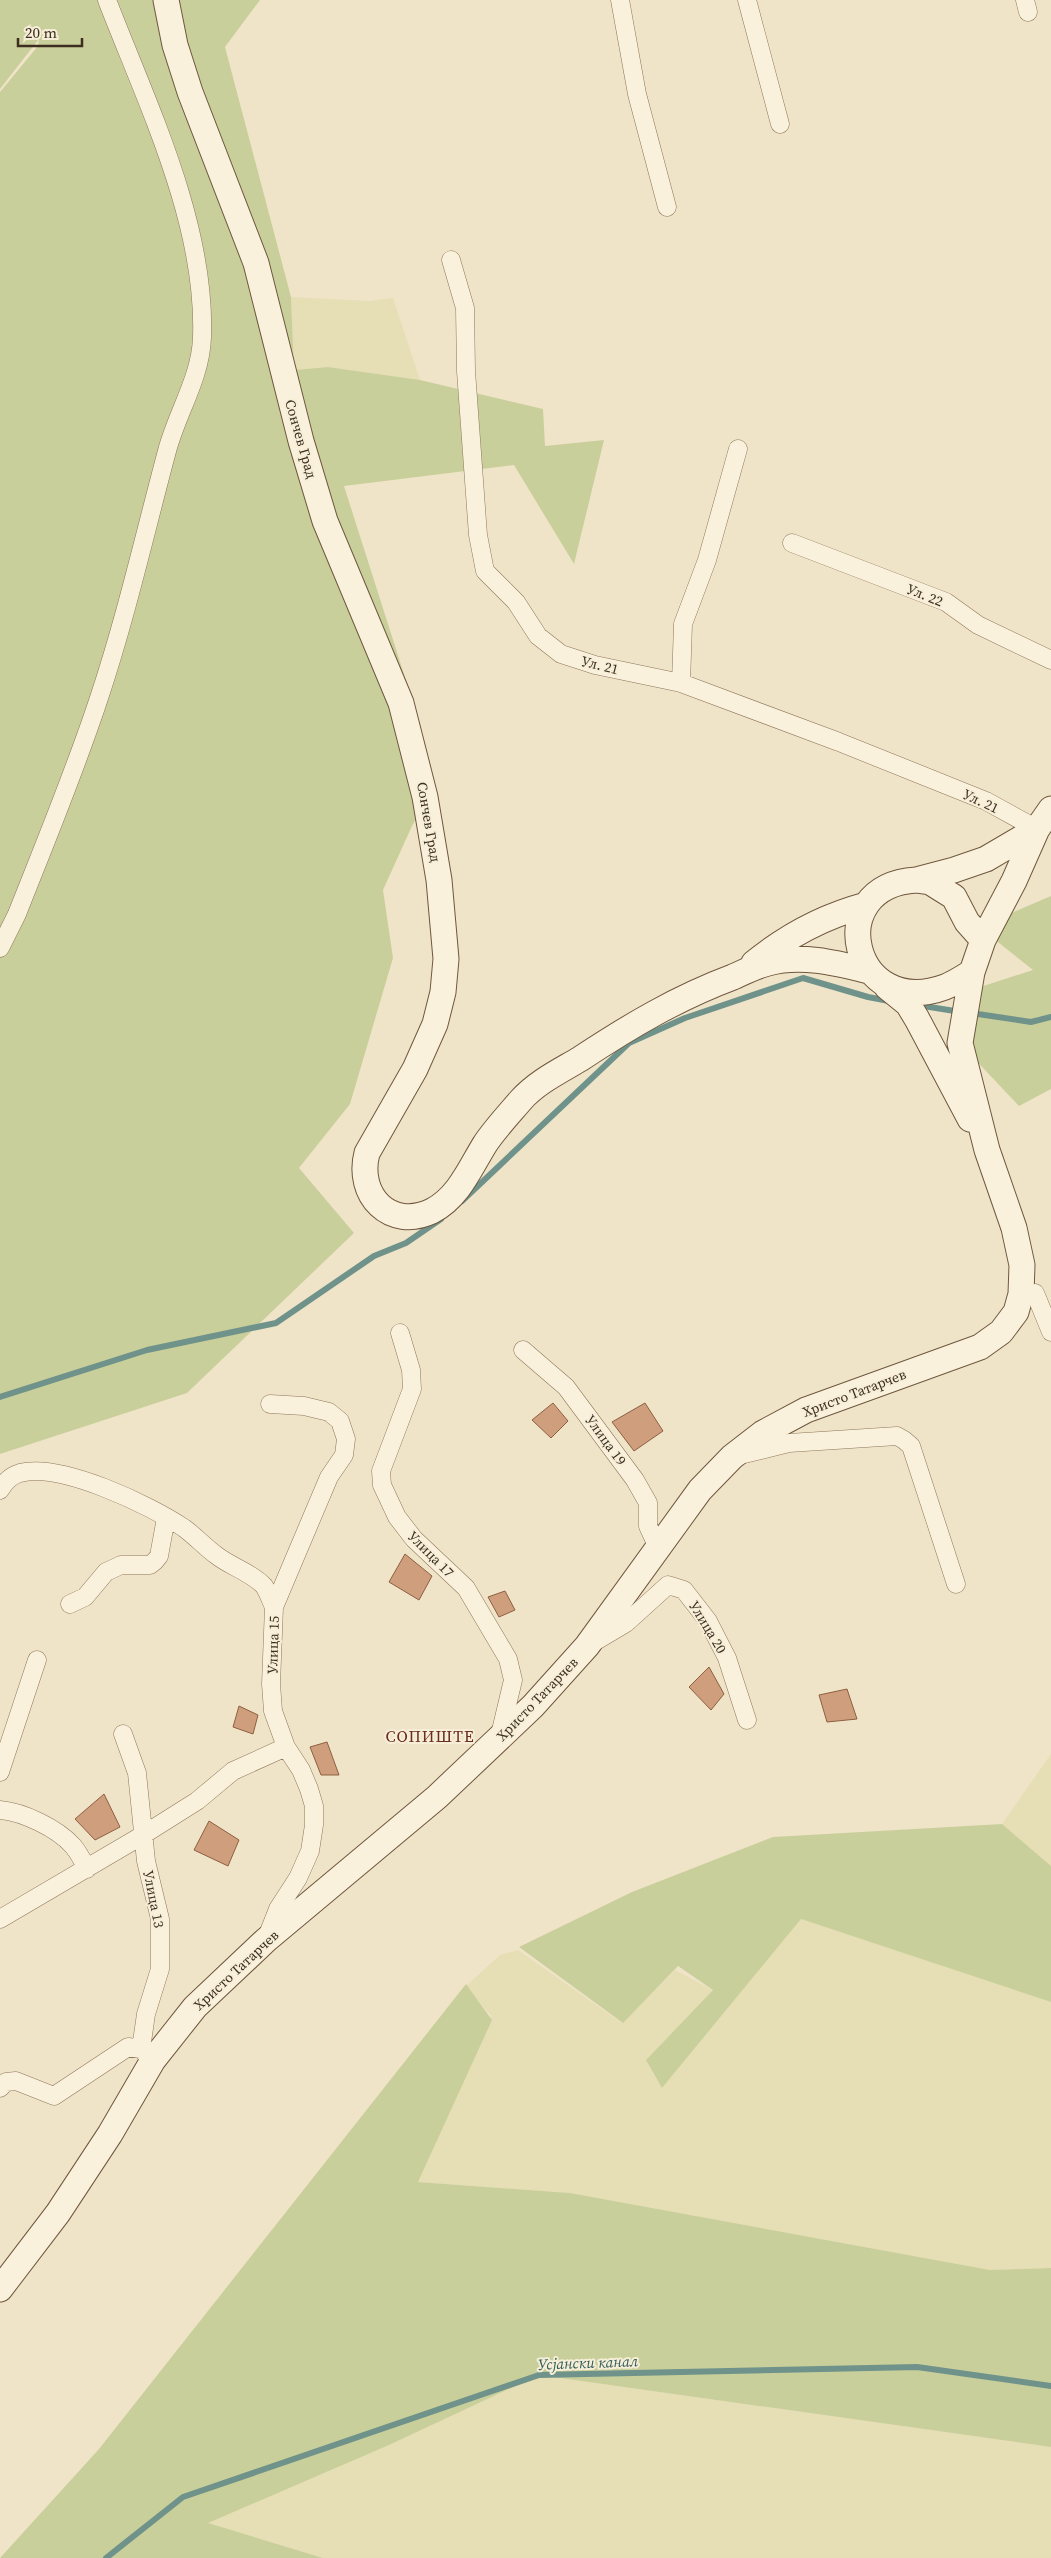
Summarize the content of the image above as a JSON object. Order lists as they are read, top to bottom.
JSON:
{
  "streets": {
    "main road": ["Сончев Град", "Христо Татарчев"],
    "street": [
      "Ул. 22",
      "Ул. 21",
      "Улица 19",
      "Улица 17",
      "Улица 20",
      "Улица 15",
      "Улица 13"
    ]
  },
  "crossings": [
    ["Христо Татарчев", "Улица 19"],
    ["Христо Татарчев", "Улица 17"],
    ["Христо Татарчев", "Улица 20"],
    ["Христо Татарчев", "Улица 15"],
    ["Христо Татарчев", "Улица 13"]
  ],
  "districts": ["СОПИШТЕ"],
  "water": ["Усјански канал"],
  "scale_bar": "20 m"
}
